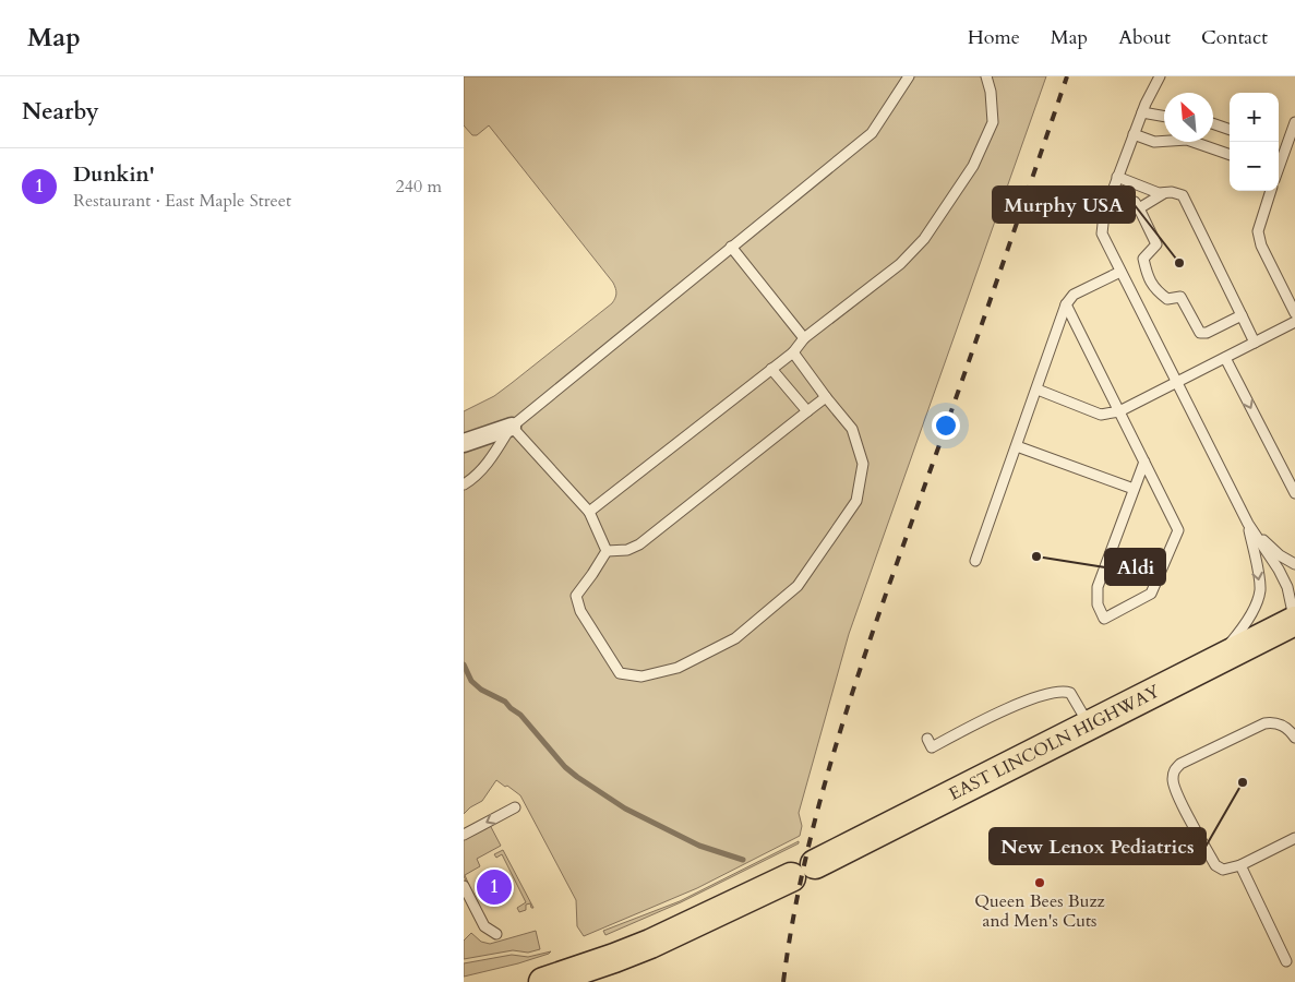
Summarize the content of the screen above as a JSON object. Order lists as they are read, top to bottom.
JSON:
{
  "streets": {
    "main road": ["EAST LINCOLN HIGHWAY"]
  },
  "places": [
    "Murphy USA",
    "Aldi",
    "New Lenox Pediatrics",
    "Queen Bees Buzz and Men's Cuts"
  ],
  "north": "top left",
  "page": {
    "header": "Map",
    "nav": [
      "Home",
      "Map",
      "About",
      "Contact"
    ],
    "heading": "Nearby",
    "map_buttons": ["+", "−"],
    "list": [
      {
        "mark": "1",
        "name": "Dunkin'",
        "note": "Restaurant · East Maple Street",
        "value": "240 m"
      }
    ],
    "pins": "1"
  }
}
